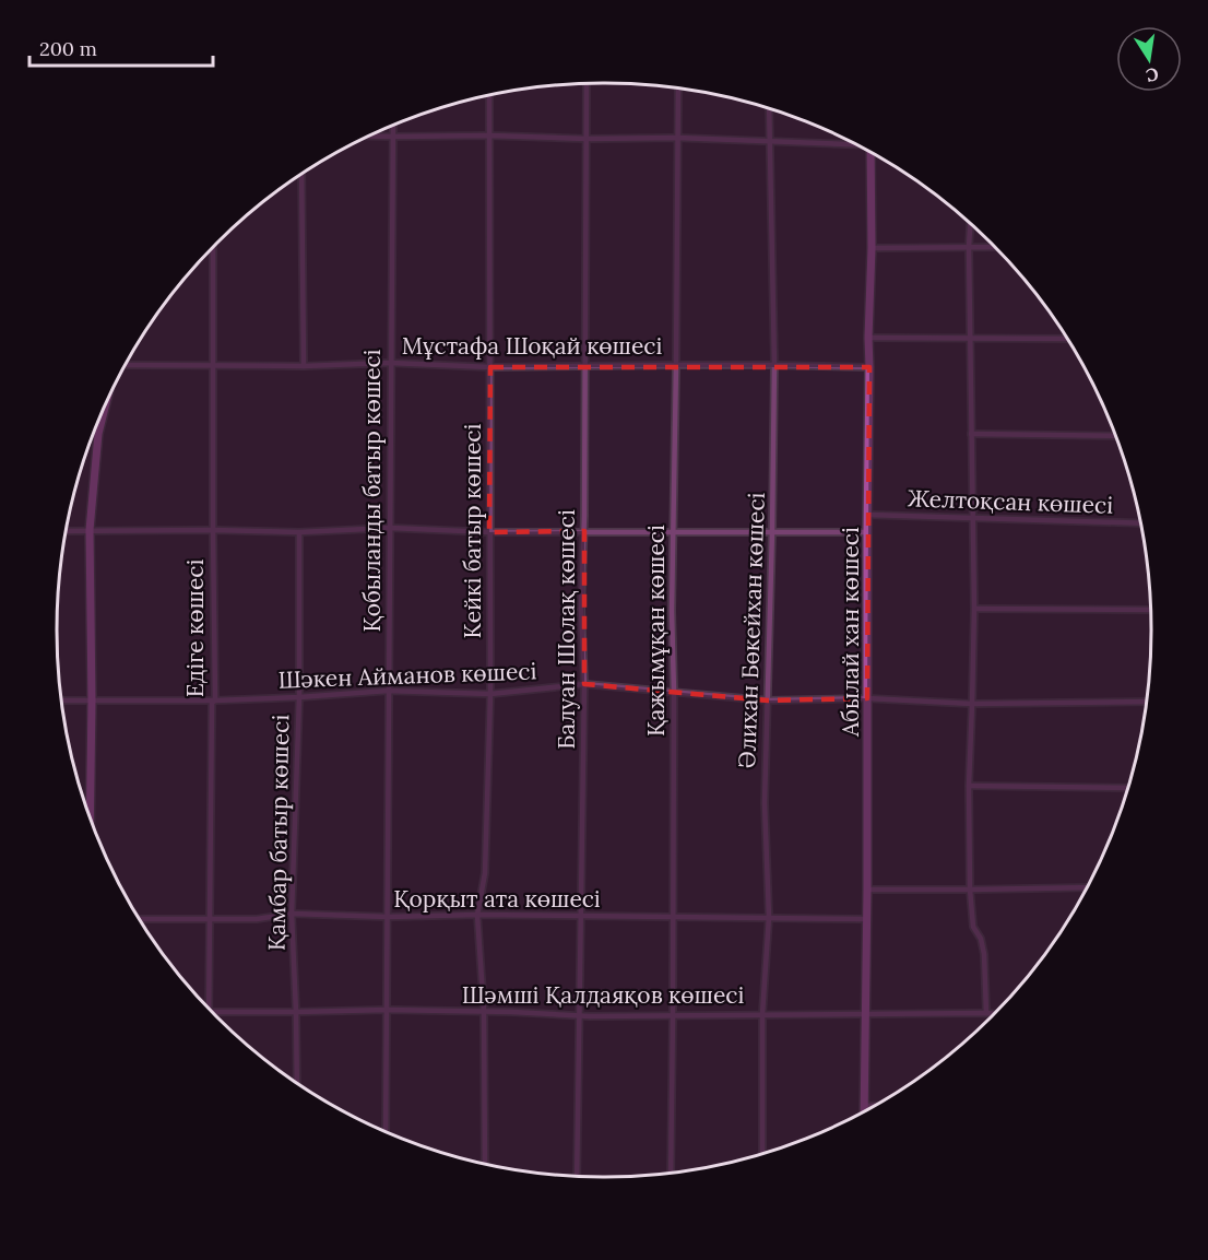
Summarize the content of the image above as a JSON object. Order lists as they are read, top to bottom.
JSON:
{
  "streets": {
    "street": [
      "Мұстафа Шоқай көшесі",
      "Қобыланды батыр көшесі",
      "Желтоқсан көшесі",
      "Кейкі батыр көшесі",
      "Едіге көшесі",
      "Балуан Шолақ көшесі",
      "Қажымұқан көшесі",
      "Әлихан Бөкейхан көшесі",
      "Абылай хан көшесі",
      "Шәкен Айманов көшесі",
      "Қамбар батыр көшесі",
      "Қорқыт ата көшесі",
      "Шәмші Қалдаяқов көшесі"
    ]
  },
  "crossings": [
    ["Мұстафа Шоқай көшесі", "Қобыланды батыр көшесі"],
    ["Мұстафа Шоқай көшесі", "Кейкі батыр көшесі"],
    ["Мұстафа Шоқай көшесі", "Едіге көшесі"],
    ["Мұстафа Шоқай көшесі", "Балуан Шолақ көшесі"],
    ["Мұстафа Шоқай көшесі", "Қажымұқан көшесі"],
    ["Мұстафа Шоқай көшесі", "Әлихан Бөкейхан көшесі"],
    ["Мұстафа Шоқай көшесі", "Абылай хан көшесі"],
    ["Қобыланды батыр көшесі", "Шәкен Айманов көшесі"],
    ["Қобыланды батыр көшесі", "Қорқыт ата көшесі"],
    ["Қобыланды батыр көшесі", "Шәмші Қалдаяқов көшесі"],
    ["Желтоқсан көшесі", "Абылай хан көшесі"],
    ["Кейкі батыр көшесі", "Шәкен Айманов көшесі"],
    ["Кейкі батыр көшесі", "Қорқыт ата көшесі"],
    ["Кейкі батыр көшесі", "Шәмші Қалдаяқов көшесі"],
    ["Едіге көшесі", "Шәкен Айманов көшесі"],
    ["Едіге көшесі", "Қорқыт ата көшесі"],
    ["Балуан Шолақ көшесі", "Шәкен Айманов көшесі"],
    ["Балуан Шолақ көшесі", "Қорқыт ата көшесі"],
    ["Балуан Шолақ көшесі", "Шәмші Қалдаяқов көшесі"],
    ["Қажымұқан көшесі", "Шәкен Айманов көшесі"],
    ["Қажымұқан көшесі", "Қорқыт ата көшесі"],
    ["Қажымұқан көшесі", "Шәмші Қалдаяқов көшесі"],
    ["Әлихан Бөкейхан көшесі", "Шәкен Айманов көшесі"],
    ["Әлихан Бөкейхан көшесі", "Қорқыт ата көшесі"],
    ["Әлихан Бөкейхан көшесі", "Шәмші Қалдаяқов көшесі"],
    ["Абылай хан көшесі", "Шәкен Айманов көшесі"],
    ["Абылай хан көшесі", "Қорқыт ата көшесі"],
    ["Абылай хан көшесі", "Шәмші Қалдаяқов көшесі"],
    ["Шәкен Айманов көшесі", "Қамбар батыр көшесі"],
    ["Қамбар батыр көшесі", "Қорқыт ата көшесі"],
    ["Қамбар батыр көшесі", "Шәмші Қалдаяқов көшесі"]
  ],
  "scale_bar": "200 m",
  "north": "bottom"
}
